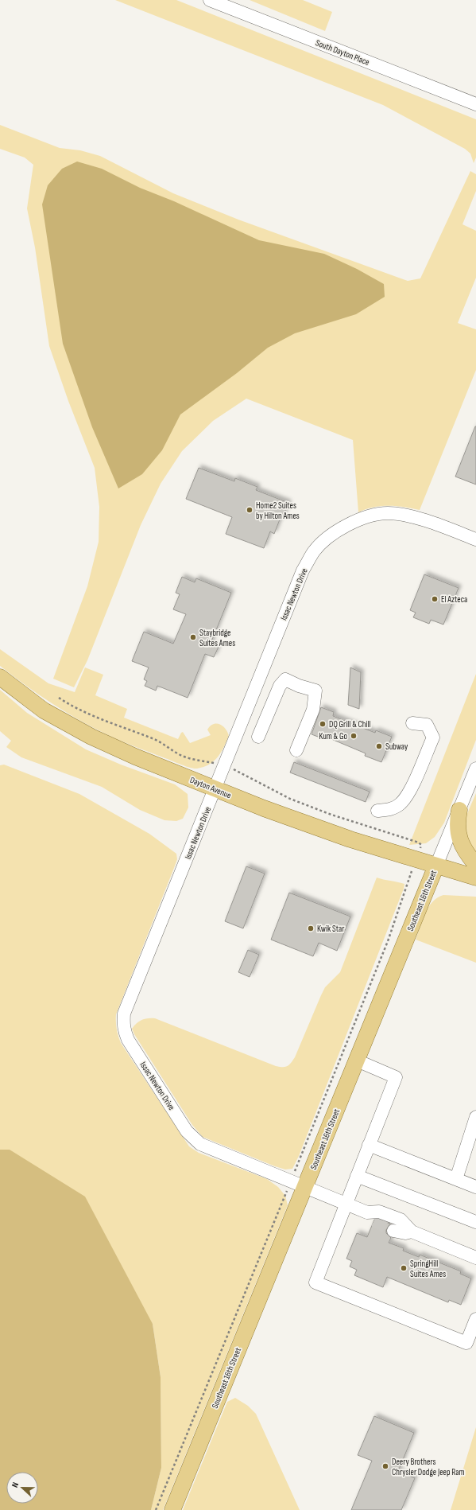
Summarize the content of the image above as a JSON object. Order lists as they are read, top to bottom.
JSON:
{
  "streets": {
    "main road": ["Dayton Avenue", "Southeast 16th Street"],
    "street": ["South Dayton Place", "Issac Newton Drive"]
  },
  "crossings": [
    ["Issac Newton Drive", "Dayton Avenue"],
    ["Issac Newton Drive", "Southeast 16th Street"],
    ["Dayton Avenue", "Southeast 16th Street"]
  ],
  "places": [
    "Home2 Suites by Hilton Ames",
    "El Azteca",
    "Staybridge Suites Ames",
    "DQ Grill & Chill",
    "Kum & Go",
    "Subway",
    "Kwik Star",
    "SpringHill Suites Ames",
    "Deery Brothers Chrysler Dodge Jeep Ram"
  ],
  "north": "left"
}
